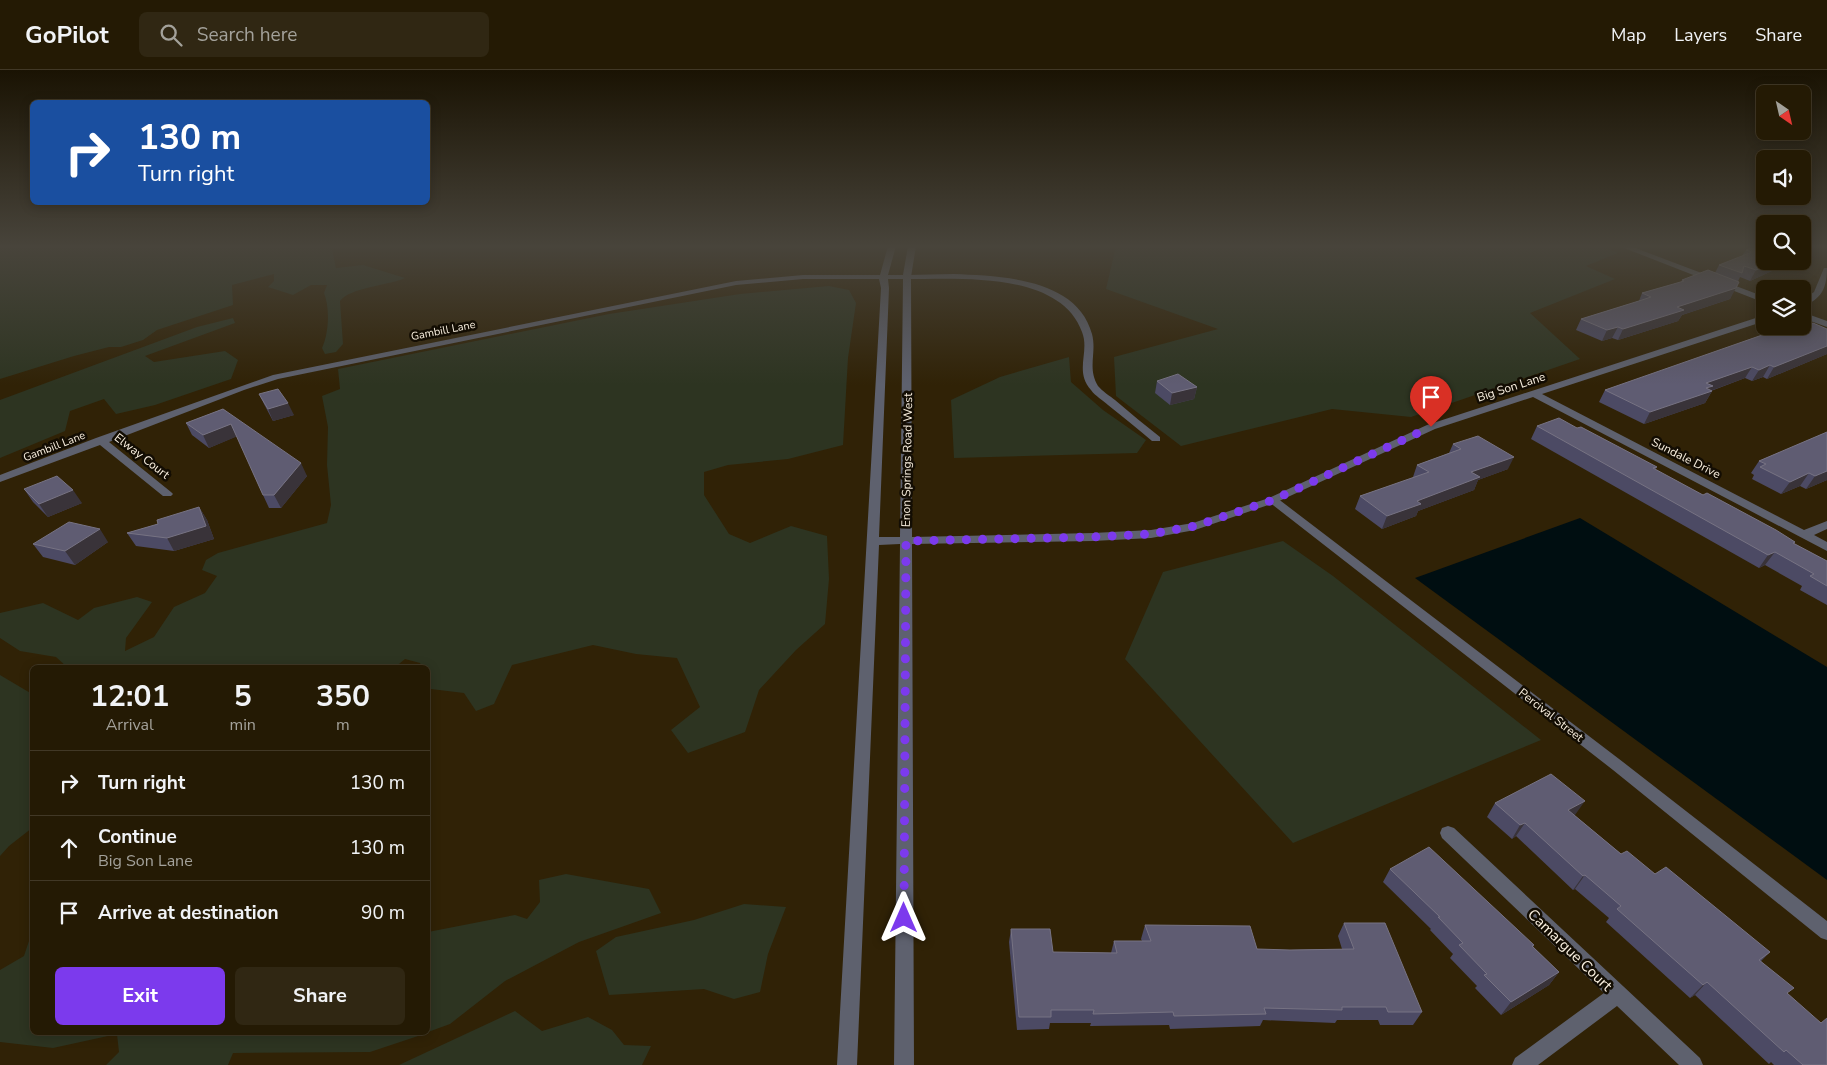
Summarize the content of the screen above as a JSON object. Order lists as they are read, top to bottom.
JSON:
{
  "streets": {
    "street": [
      "Gambill Lane",
      "Big Son Lane",
      "Elway Court",
      "Sundale Drive",
      "Enon Springs Road West",
      "Percival Street",
      "Camargue Court"
    ]
  },
  "crossings": [
    ["Gambill Lane", "Elway Court"],
    ["Big Son Lane", "Sundale Drive"],
    ["Big Son Lane", "Enon Springs Road West"],
    ["Big Son Lane", "Percival Street"]
  ],
  "north": "bottom right",
  "page": {
    "header": "GoPilot",
    "search": "Search here",
    "nav": ["Map", "Layers", "Share"],
    "turn": ["130 m", "Turn right"],
    "eta": [
      "12:01",
      "Arrival",
      "5",
      "min",
      "350",
      "m"
    ],
    "list": [
      {
        "name": "Turn right",
        "value": "130 m"
      },
      {
        "name": "Continue",
        "note": "Big Son Lane",
        "value": "130 m"
      },
      {
        "name": "Arrive at destination",
        "value": "90 m"
      }
    ],
    "buttons": ["Exit", "Share"]
  }
}
